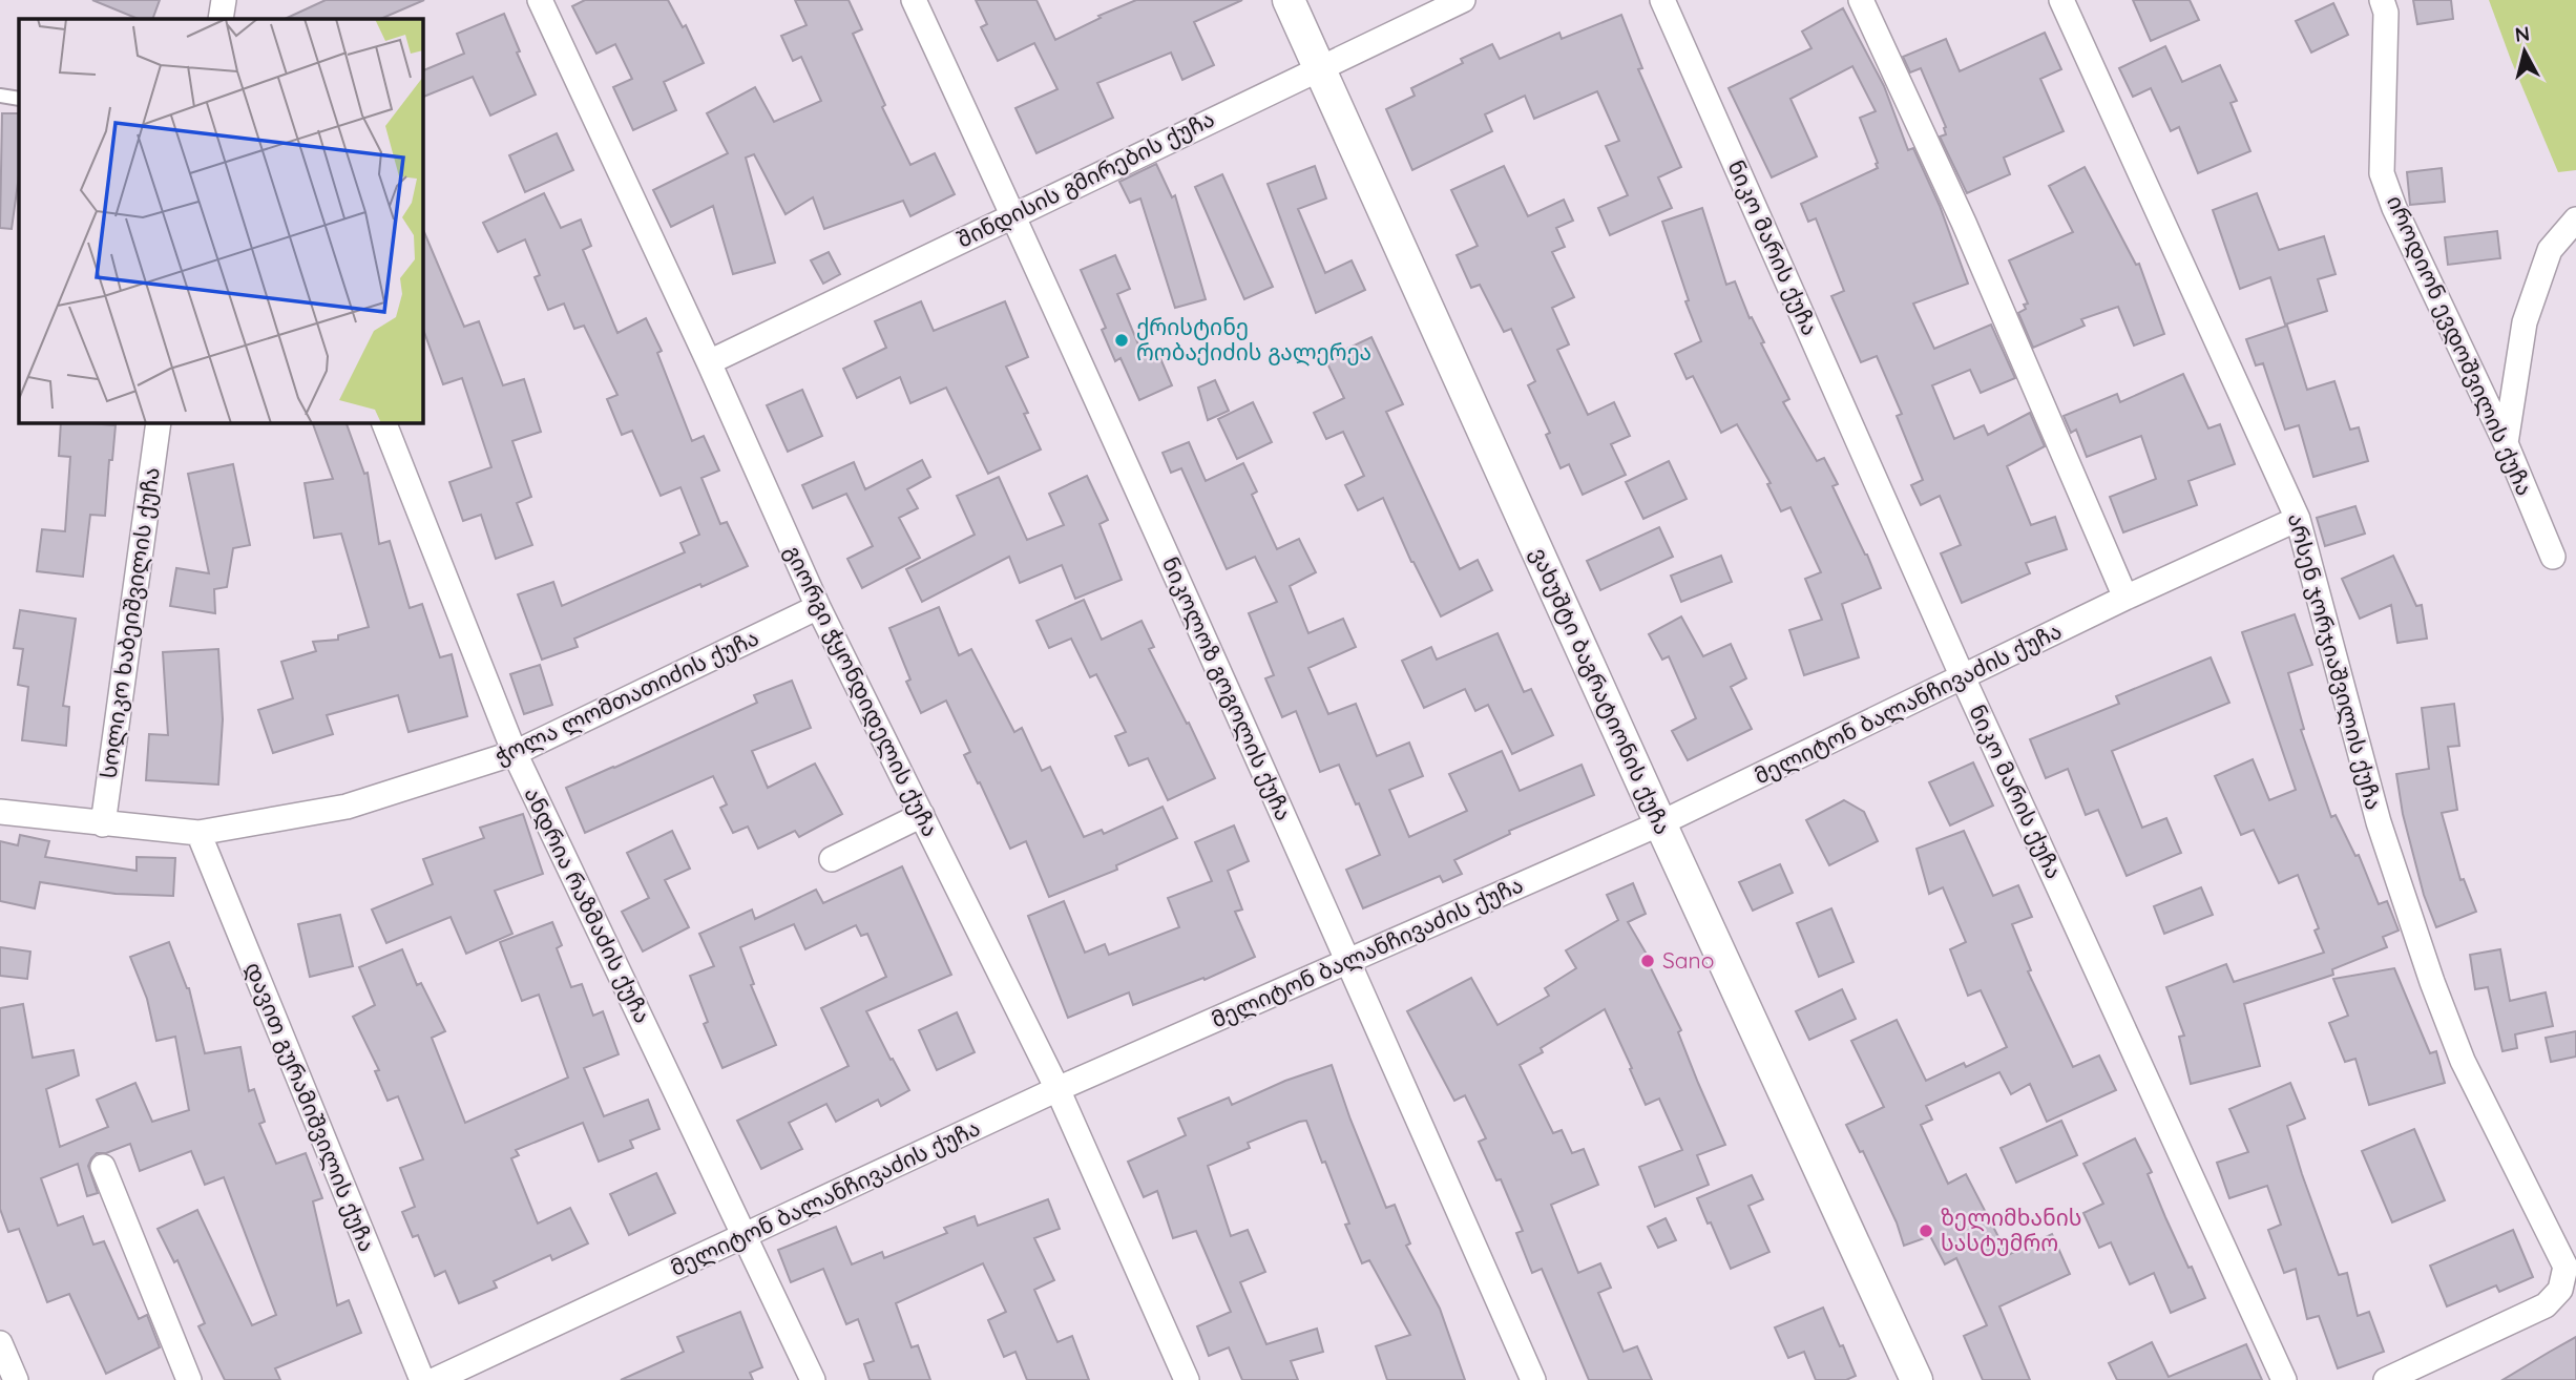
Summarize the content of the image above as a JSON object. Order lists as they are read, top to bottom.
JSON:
{
  "streets": {
    "street": [
      "შინდისის გმირების ქუჩა",
      "ნიკო მარის ქუჩა",
      "იროდიონ ევდოშვილის ქუჩა",
      "სოლიკო ხაბეიშვილის ქუჩა",
      "არსენ ჯორჯიაშვილის ქუჩა",
      "ნიკოლოზ გოგოლის ქუჩა",
      "გიორგი ჭყონდიდელის ქუჩა",
      "ვახუშტი ბაგრატიონის ქუჩა",
      "ჭოლა ლომთათიძის ქუჩა",
      "მელიტონ ბალანჩივაძის ქუჩა",
      "ანდრია რაზმაძის ქუჩა",
      "დავით გურამიშვილის ქუჩა"
    ]
  },
  "crossings": [
    ["შინდისის გმირების ქუჩა", "ნიკოლოზ გოგოლის ქუჩა"],
    ["შინდისის გმირების ქუჩა", "გიორგი ჭყონდიდელის ქუჩა"],
    ["შინდისის გმირების ქუჩა", "ვახუშტი ბაგრატიონის ქუჩა"],
    ["ნიკო მარის ქუჩა", "მელიტონ ბალანჩივაძის ქუჩა"],
    ["სოლიკო ხაბეიშვილის ქუჩა", "ჭოლა ლომთათიძის ქუჩა"],
    ["არსენ ჯორჯიაშვილის ქუჩა", "მელიტონ ბალანჩივაძის ქუჩა"],
    ["ნიკოლოზ გოგოლის ქუჩა", "მელიტონ ბალანჩივაძის ქუჩა"],
    ["გიორგი ჭყონდიდელის ქუჩა", "ჭოლა ლომთათიძის ქუჩა"],
    ["გიორგი ჭყონდიდელის ქუჩა", "მელიტონ ბალანჩივაძის ქუჩა"],
    ["ვახუშტი ბაგრატიონის ქუჩა", "მელიტონ ბალანჩივაძის ქუჩა"],
    ["ჭოლა ლომთათიძის ქუჩა", "ანდრია რაზმაძის ქუჩა"],
    ["ჭოლა ლომთათიძის ქუჩა", "დავით გურამიშვილის ქუჩა"],
    ["მელიტონ ბალანჩივაძის ქუჩა", "ანდრია რაზმაძის ქუჩა"]
  ],
  "places": ["ქრისტინე რობაქიძის გალერეა", "Sano", "ზელიმხანის სასტუმრო"],
  "north": "top"
}
